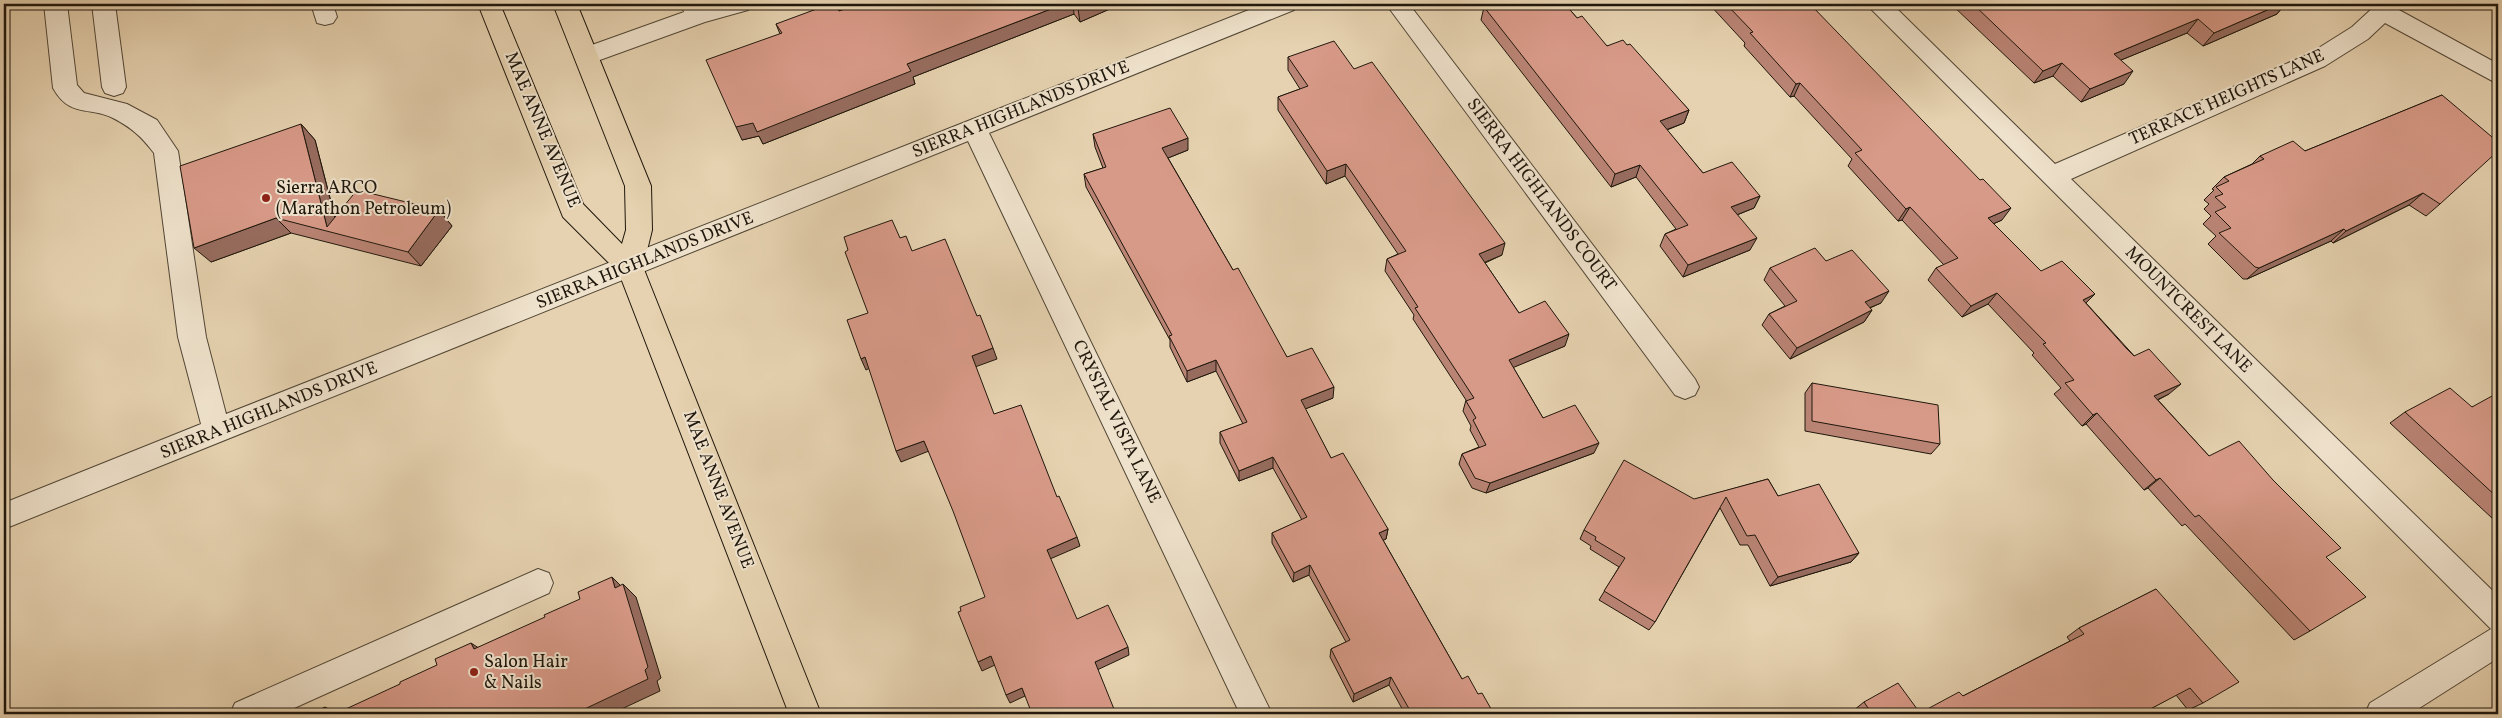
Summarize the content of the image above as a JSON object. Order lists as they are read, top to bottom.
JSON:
{
  "streets": {
    "main road": ["MAE ANNE AVENUE"],
    "street": [
      "TERRACE HEIGHTS LANE",
      "SIERRA HIGHLANDS DRIVE",
      "SIERRA HIGHLANDS COURT",
      "MOUNTCREST LANE",
      "CRYSTAL VISTA LANE"
    ]
  },
  "crossings": [
    ["TERRACE HEIGHTS LANE", "MOUNTCREST LANE"],
    ["SIERRA HIGHLANDS DRIVE", "MAE ANNE AVENUE"],
    ["SIERRA HIGHLANDS DRIVE", "CRYSTAL VISTA LANE"]
  ],
  "places": ["Sierra ARCO (Marathon Petroleum)", "Salon Hair & Nails"]
}
